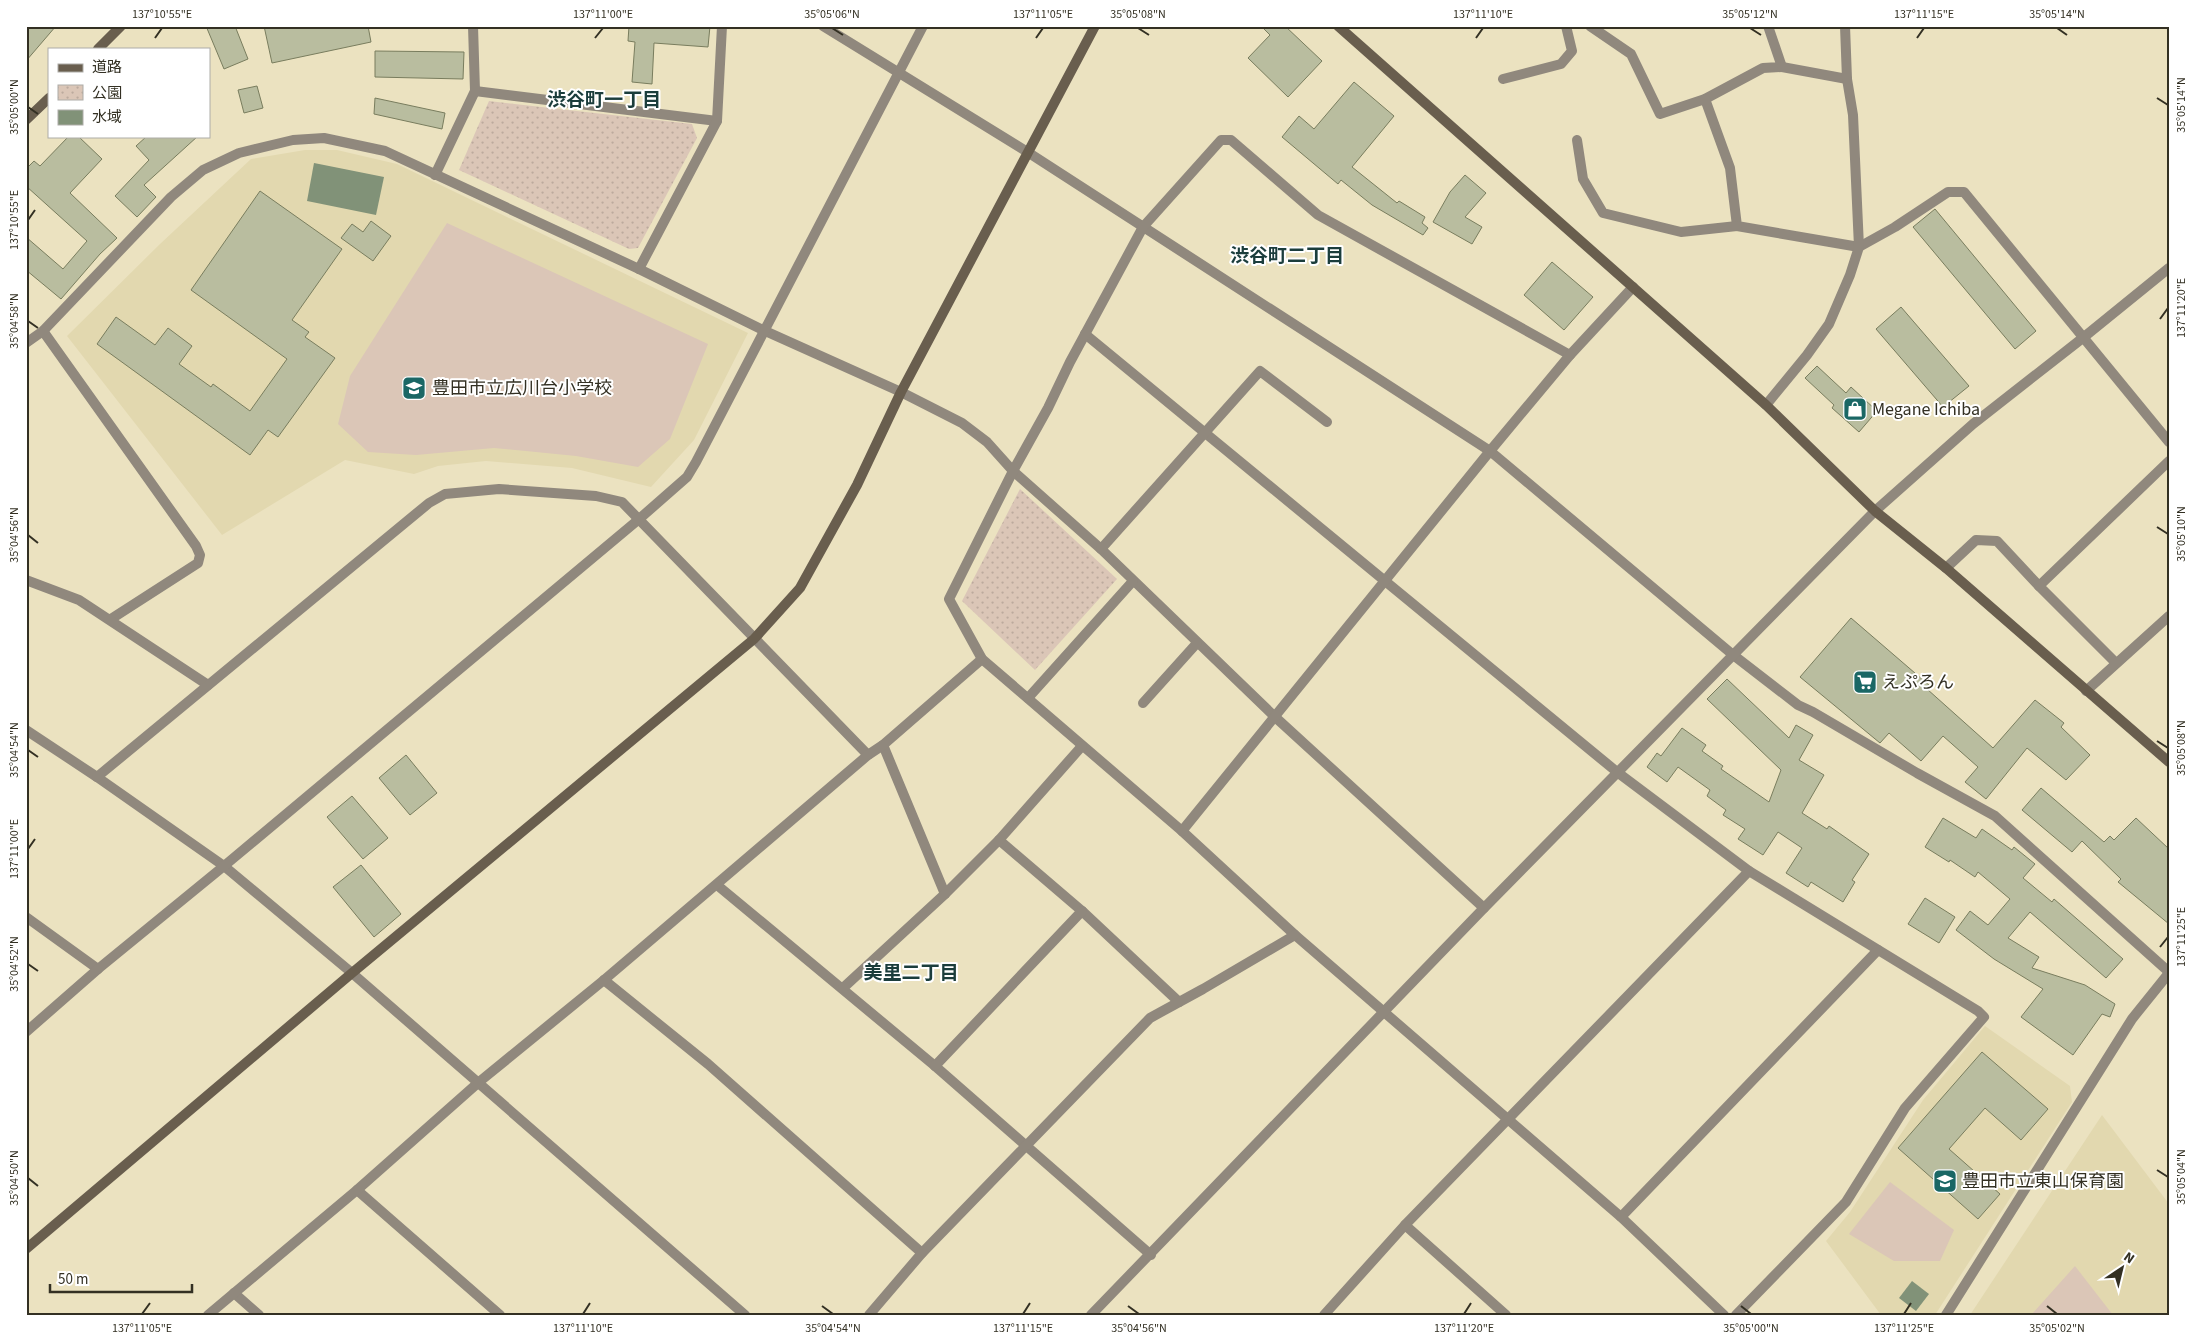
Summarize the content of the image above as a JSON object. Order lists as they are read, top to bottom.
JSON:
{
  "districts": ["渋谷町一丁目", "渋谷町二丁目", "美里二丁目"],
  "places": {
    "school or university": ["豊田市立広川台小学校", "豊田市立東山保育園"],
    "shop": ["Megane Ichiba"],
    "supermarket": ["えぷろん"]
  },
  "legend": ["道路", "公園", "水域"],
  "scale_bar": "50 m",
  "north": "top right",
  "coordinates": [
    "137°10'55\"E",
    "137°11'00\"E",
    "35°05'06\"N",
    "137°11'05\"E",
    "35°05'08\"N",
    "137°11'10\"E",
    "35°05'12\"N",
    "137°11'15\"E",
    "35°05'14\"N",
    "35°05'00\"N",
    "137°11'20\"E",
    "35°04'58\"N",
    "35°05'10\"N",
    "35°04'56\"N",
    "35°04'54\"N",
    "137°11'25\"E",
    "35°04'52\"N",
    "35°05'04\"N",
    "35°04'50\"N",
    "35°05'02\"N"
  ]
}
